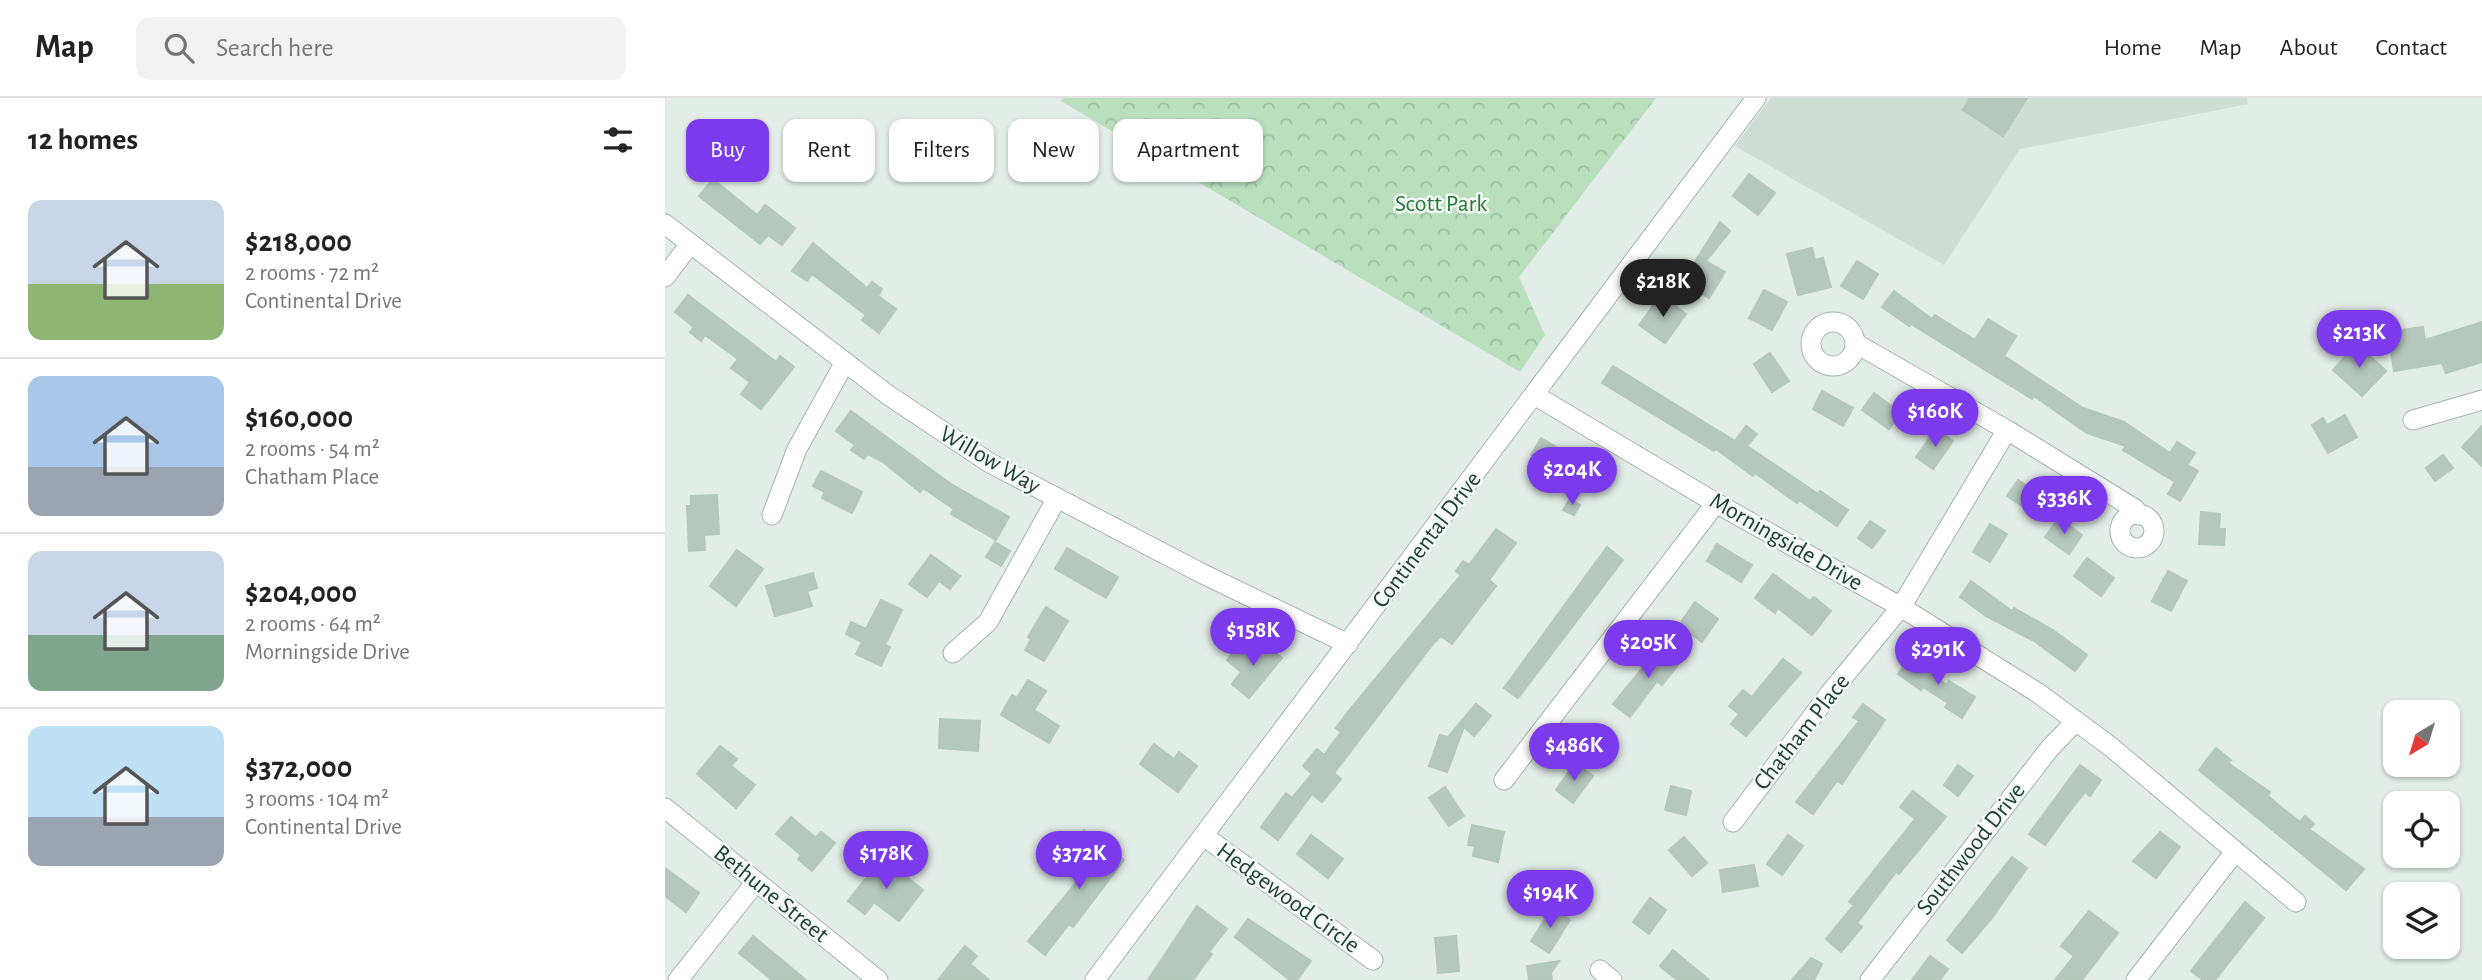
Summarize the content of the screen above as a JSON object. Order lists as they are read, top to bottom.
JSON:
{
  "streets": {
    "street": [
      "Willow Way",
      "Continental Drive",
      "Morningside Drive",
      "Chatham Place",
      "Southwood Drive",
      "Bethune Street",
      "Hedgewood Circle"
    ]
  },
  "crossings": [
    ["Willow Way", "Continental Drive"],
    ["Continental Drive", "Morningside Drive"],
    ["Continental Drive", "Hedgewood Circle"],
    ["Morningside Drive", "Chatham Place"],
    ["Morningside Drive", "Southwood Drive"]
  ],
  "parks": ["Scott Park"],
  "north": "bottom left",
  "page": {
    "header": "Map",
    "search": "Search here",
    "nav": [
      "Home",
      "Map",
      "About",
      "Contact"
    ],
    "heading": "12 homes",
    "chip": [
      "Buy",
      "Rent",
      "Filters",
      "New",
      "Apartment"
    ],
    "list": [
      {
        "name": "$218,000",
        "note": "2 rooms · 72 m² · Continental Drive"
      },
      {
        "name": "$160,000",
        "note": "2 rooms · 54 m² · Chatham Place"
      },
      {
        "name": "$204,000",
        "note": "2 rooms · 64 m² · Morningside Drive"
      },
      {
        "name": "$372,000",
        "note": "3 rooms · 104 m² · Continental Drive"
      }
    ],
    "price": [
      "$218K",
      "$213K",
      "$160K",
      "$204K",
      "$336K",
      "$158K",
      "$205K",
      "$291K",
      "$486K",
      "$178K",
      "$372K",
      "$194K"
    ]
  }
}
